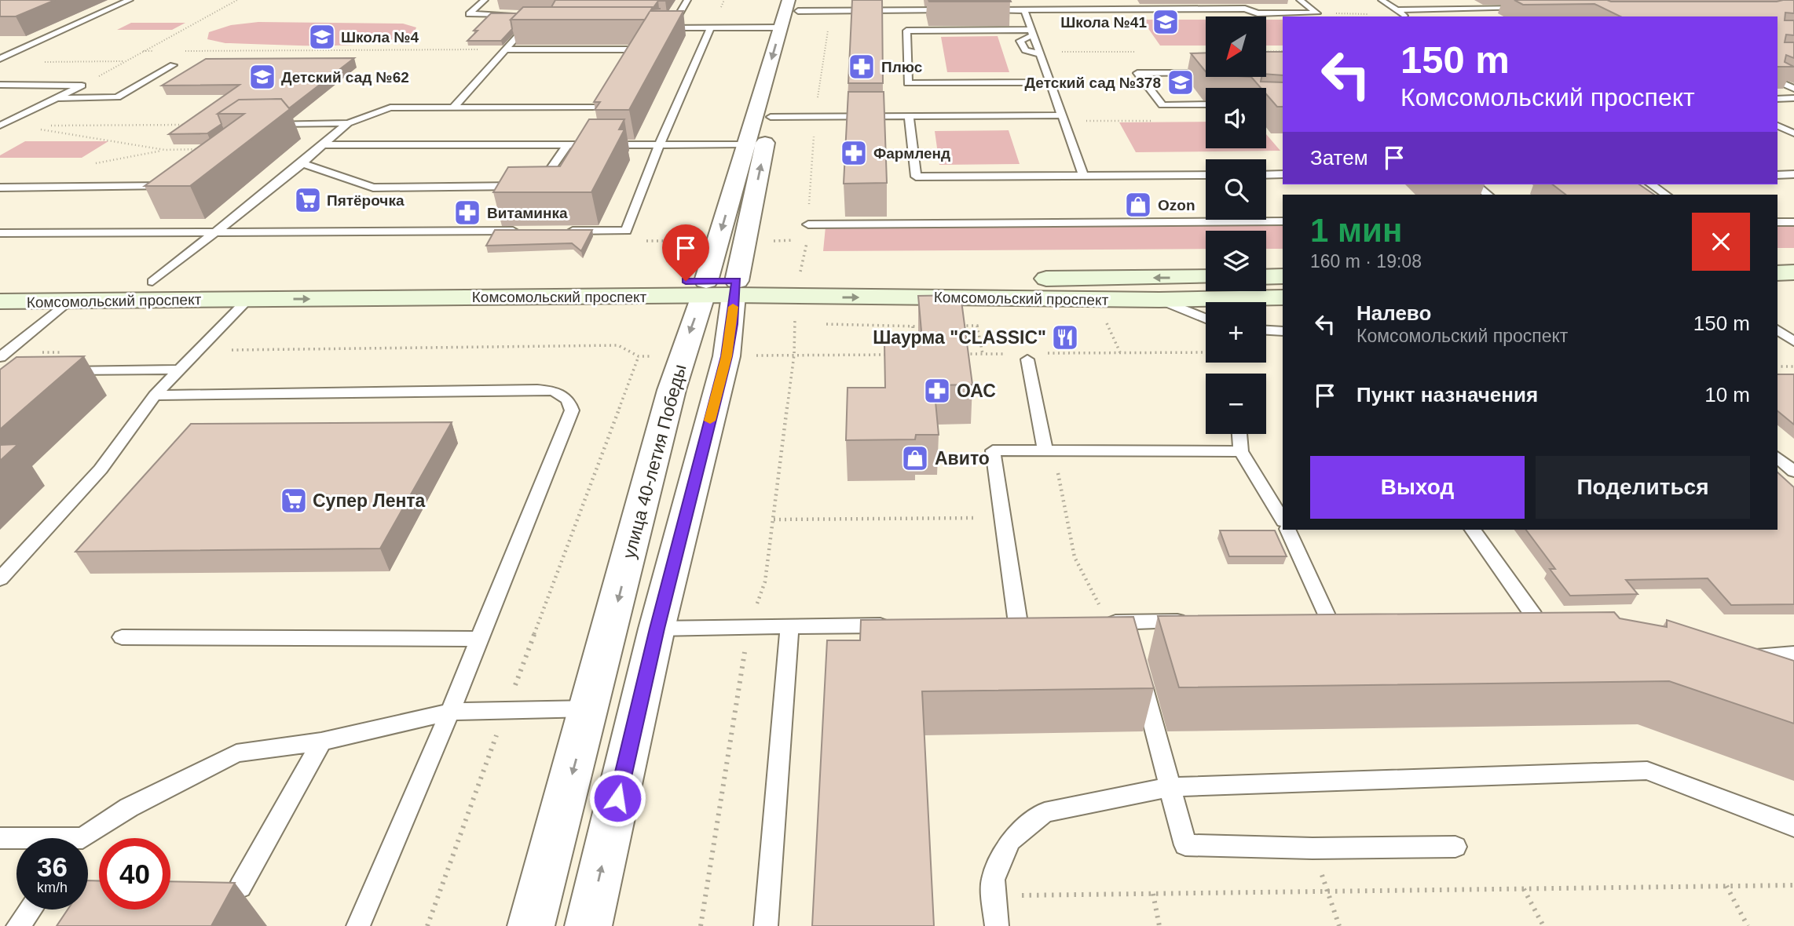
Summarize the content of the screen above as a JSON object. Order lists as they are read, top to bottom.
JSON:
{
  "streets": {
    "main road": ["Комсомольский проспект"],
    "street": ["улица 40-летия Победы"]
  },
  "crossings": [
    ["Комсомольский проспект", "улица 40-летия Победы"]
  ],
  "places": {
    "school or university": [
      "Школа №41",
      "Школа №4",
      "Детский сад №62",
      "Детский сад №378"
    ],
    "pharmacy": [
      "Плюс",
      "Фармленд",
      "Витаминка",
      "ОАС"
    ],
    "supermarket": ["Пятёрочка", "Супер Лента"],
    "shop": ["Ozon", "Авито"],
    "restaurant": ["Шаурма \"CLASSIC\""]
  },
  "north": "bottom left",
  "page": {
    "map_buttons": ["+", "−"],
    "turn": ["150 m", "Комсомольский проспект"],
    "then": "Затем",
    "heading": ["1 мин", "160 m · 19:08"],
    "list": [
      {
        "name": "Налево",
        "note": "Комсомольский проспект",
        "value": "150 m"
      },
      {
        "name": "Пункт назначения",
        "value": "10 m"
      }
    ],
    "buttons": ["Выход", "Поделиться"],
    "speed": "36 km/h",
    "limit": "40"
  }
}
